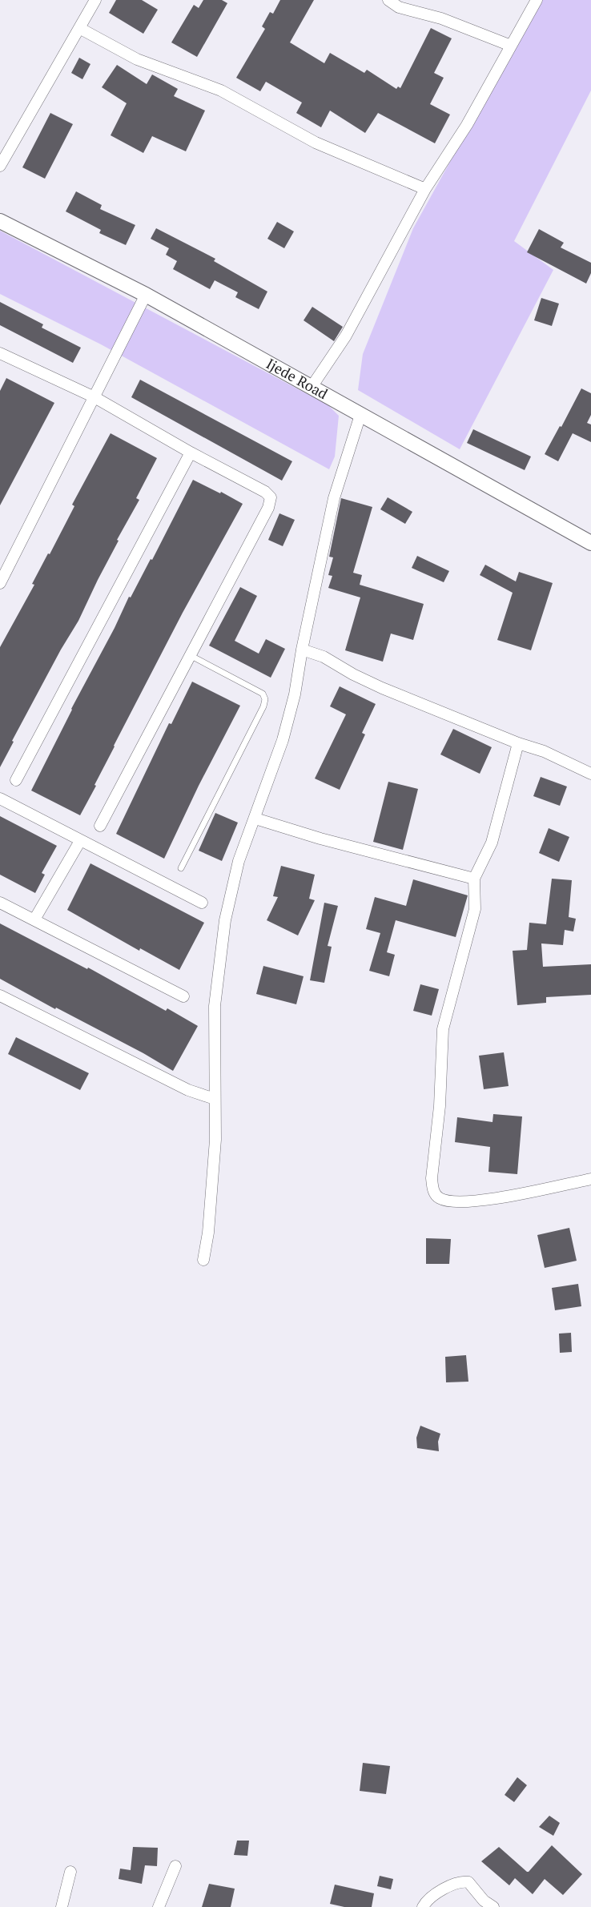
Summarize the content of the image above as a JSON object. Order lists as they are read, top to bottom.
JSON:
{
  "streets": {
    "main road": ["Ijede Road"]
  }
}
